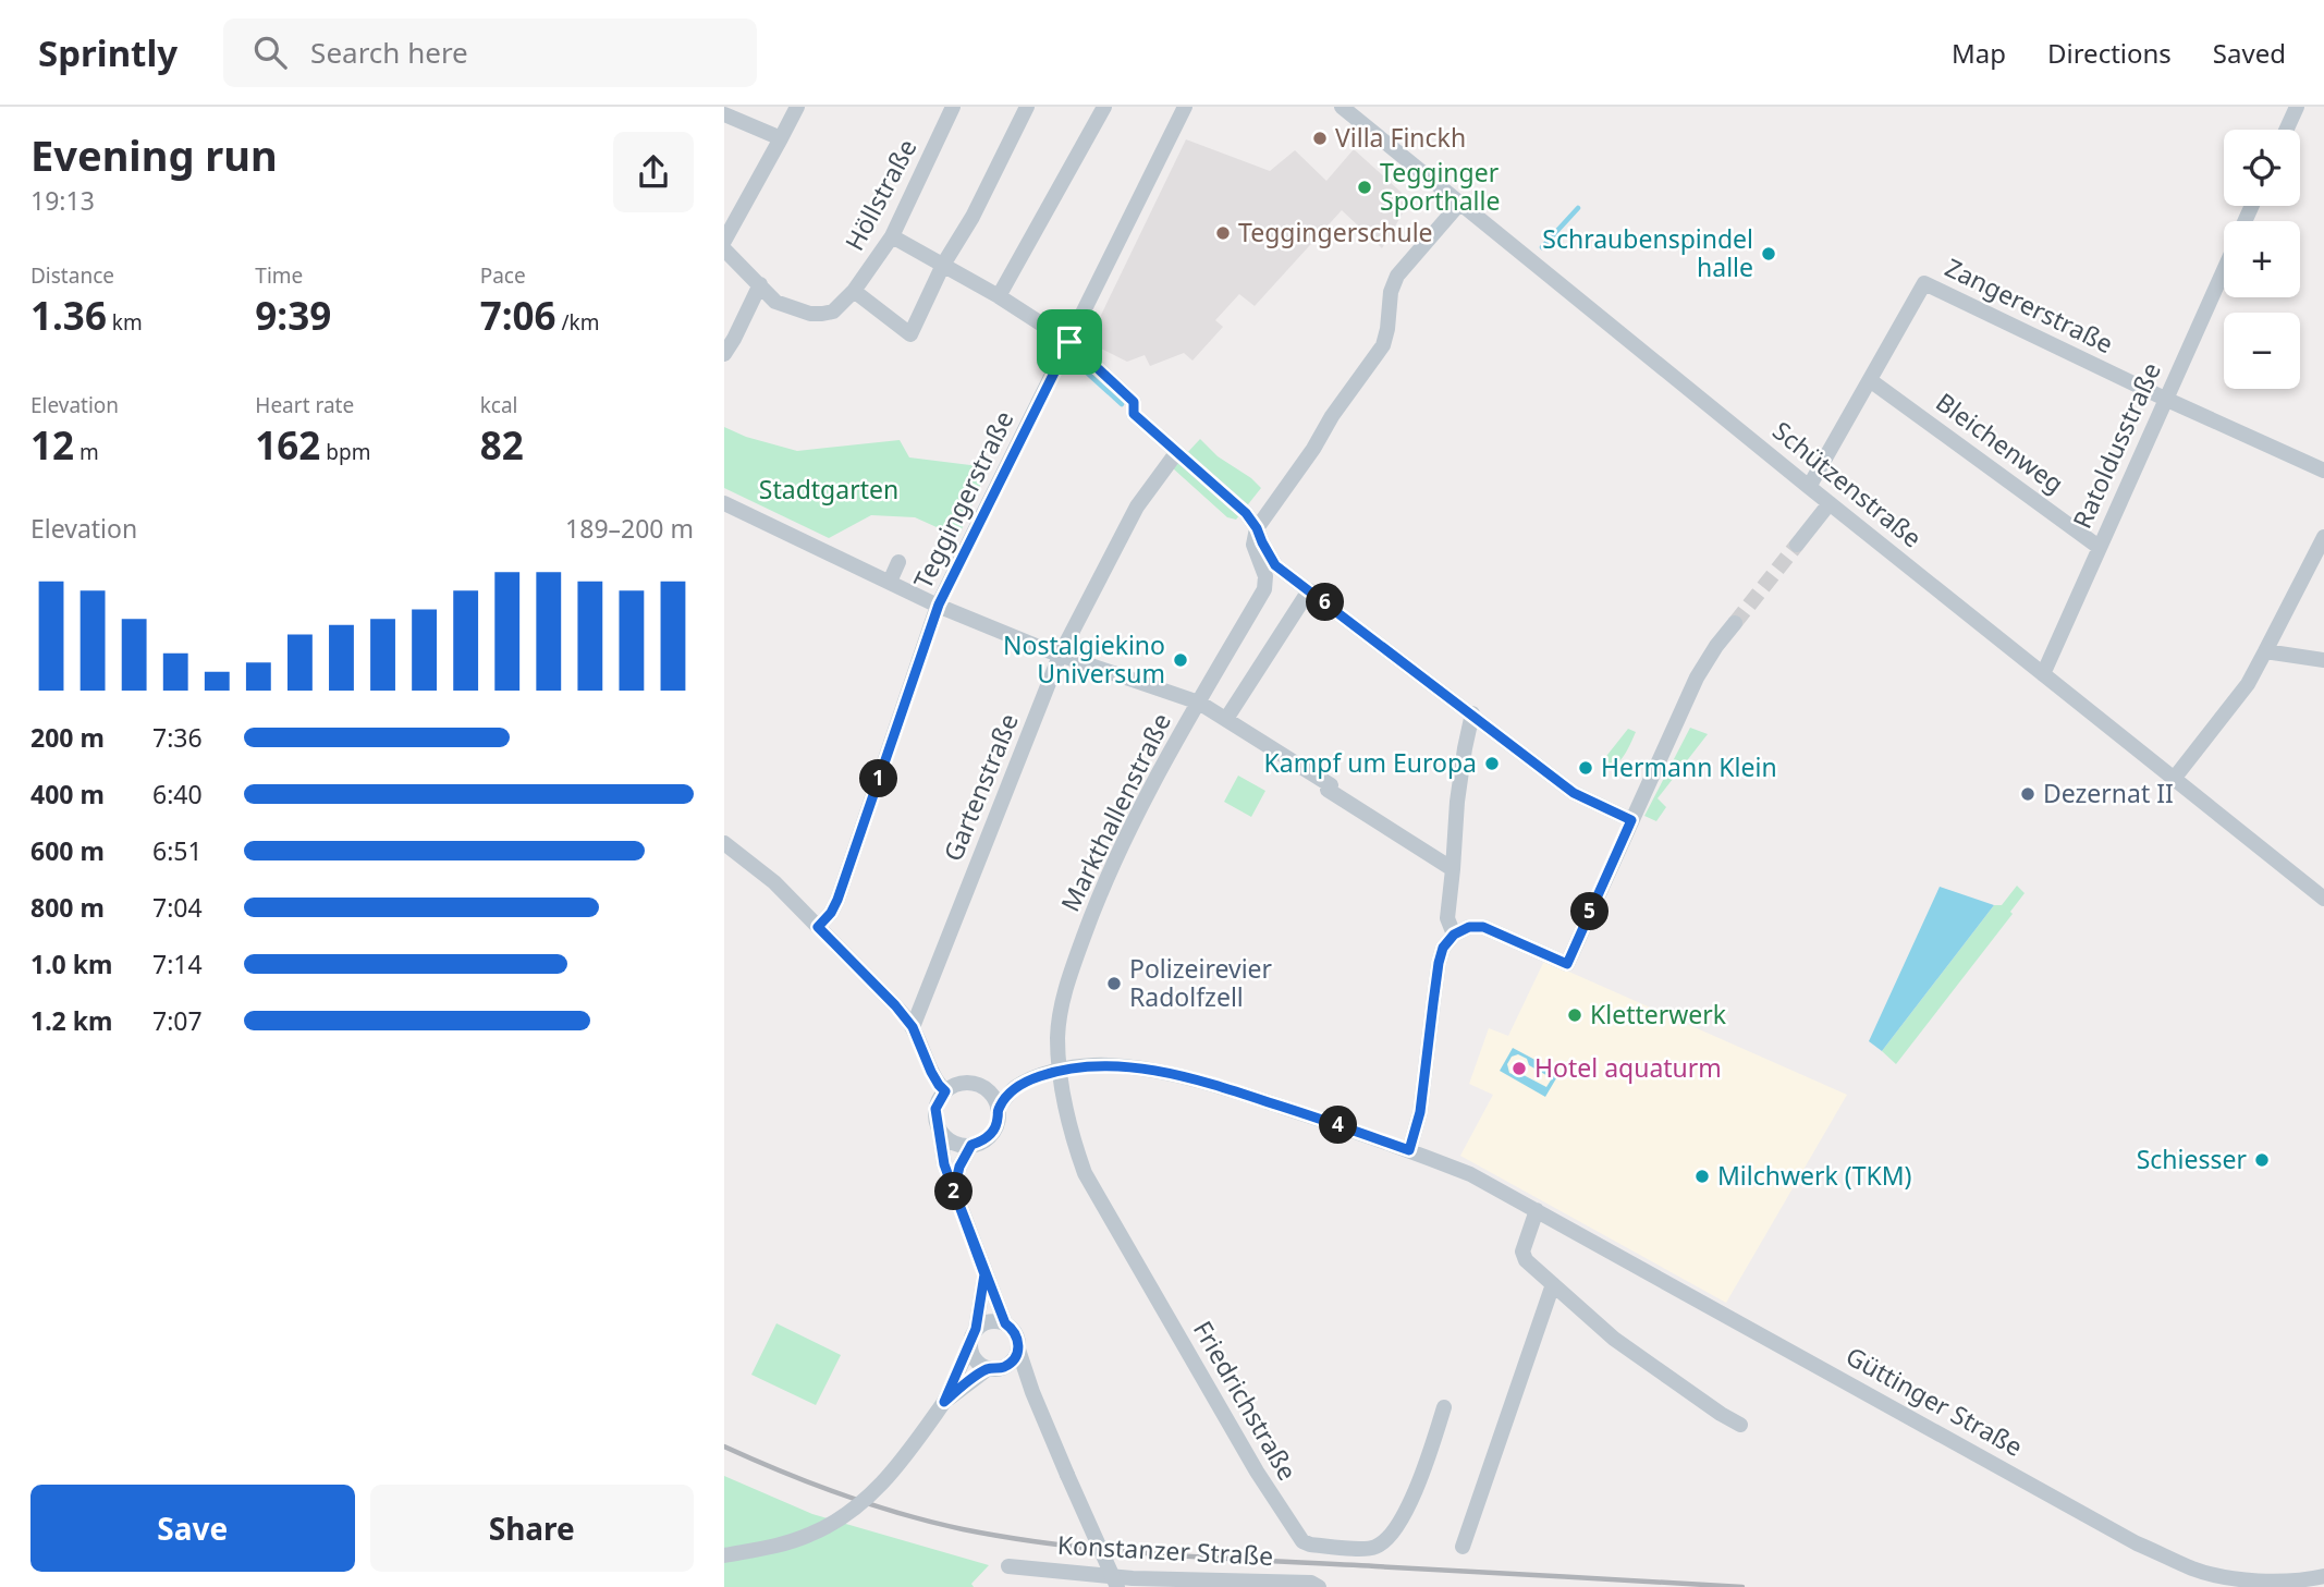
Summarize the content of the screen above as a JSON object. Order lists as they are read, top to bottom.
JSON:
{
  "streets": {
    "street": [
      "Höllstraße",
      "Zangererstraße",
      "Bleichenweg",
      "Ratoldusstraße",
      "Schützenstraße",
      "Teggingerstraße",
      "Gartenstraße",
      "Markthallenstraße",
      "Friedrichstraße",
      "Güttinger Straße",
      "Konstanzer Straße"
    ]
  },
  "crossings": [
    ["Zangererstraße", "Bleichenweg"],
    ["Zangererstraße", "Ratoldusstraße"],
    ["Zangererstraße", "Schützenstraße"],
    ["Bleichenweg", "Ratoldusstraße"],
    ["Ratoldusstraße", "Schützenstraße"],
    ["Markthallenstraße", "Friedrichstraße"],
    ["Markthallenstraße", "Güttinger Straße"],
    ["Friedrichstraße", "Güttinger Straße"]
  ],
  "parks": ["Stadtgarten"],
  "places": [
    "Villa Finckh",
    "Tegginger Sporthalle",
    "Teggingerschule",
    "Schraubenspindel halle",
    "Nostalgiekino Universum",
    "Kampf um Europa",
    "Hermann Klein",
    "Dezernat II",
    "Polizeirevier Radolfzell",
    "Kletterwerk",
    "Hotel aquaturm",
    "Schiesser",
    "Milchwerk (TKM)"
  ],
  "page": {
    "header": "Sprintly",
    "search": "Search here",
    "nav": ["Map", "Directions", "Saved"],
    "heading": ["Evening run", "19:13"],
    "map_buttons": ["+", "−"],
    "stats": [
      ["Distance", "1.36 km"],
      ["Time", "9:39"],
      ["Pace", "7:06 /km"],
      ["Elevation", "12 m"],
      ["Heart rate", "162 bpm"],
      ["kcal", "82"]
    ],
    "chart": ["Elevation", "189–200 m"],
    "pins": [
      "6",
      "1",
      "5",
      "4",
      "2"
    ],
    "list": [
      {
        "name": "200 m",
        "note": "7:36"
      },
      {
        "name": "400 m",
        "note": "6:40"
      },
      {
        "name": "600 m",
        "note": "6:51"
      },
      {
        "name": "800 m",
        "note": "7:04"
      },
      {
        "name": "1.0 km",
        "note": "7:14"
      },
      {
        "name": "1.2 km",
        "note": "7:07"
      }
    ],
    "buttons": ["Save", "Share"]
  }
}
